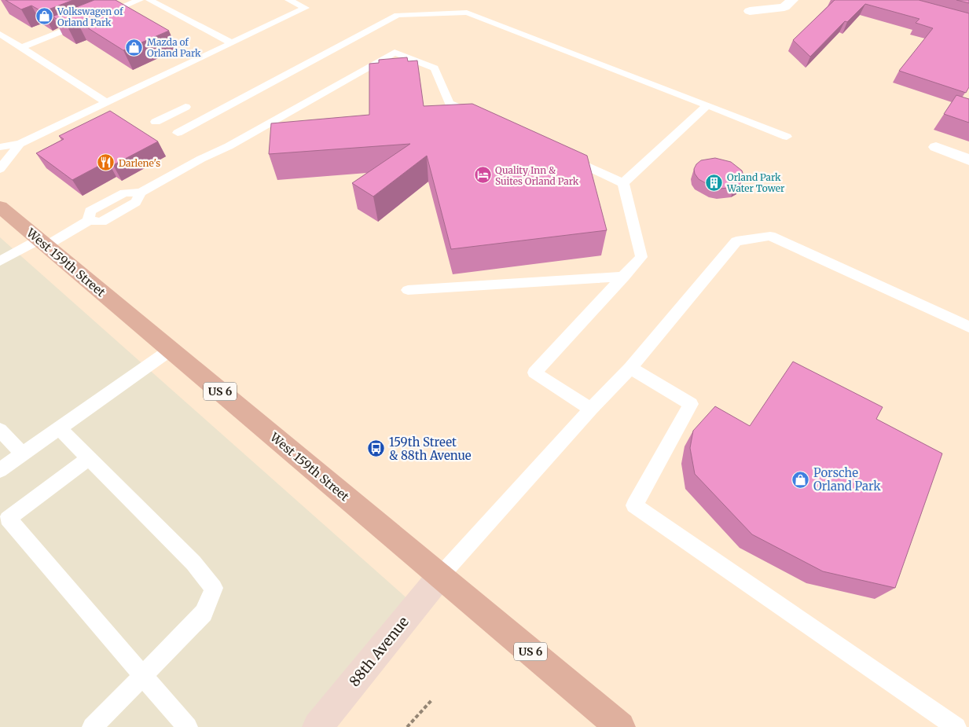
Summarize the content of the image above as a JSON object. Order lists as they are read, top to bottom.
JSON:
{
  "streets": {
    "main road": ["West 159th Street", "US 6"],
    "street": ["88th Avenue"]
  },
  "crossings": [
    ["West 159th Street", "88th Avenue"]
  ],
  "places": {
    "shop": ["Volkswagen of Orland Park", "Mazda of Orland Park", "Porsche Orland Park"],
    "restaurant": ["Darlene's"],
    "hotel": ["Quality Inn & Suites Orland Park"],
    "building": ["Orland Park Water Tower"],
    "bus stop": ["159th Street & 88th Avenue"]
  }
}
